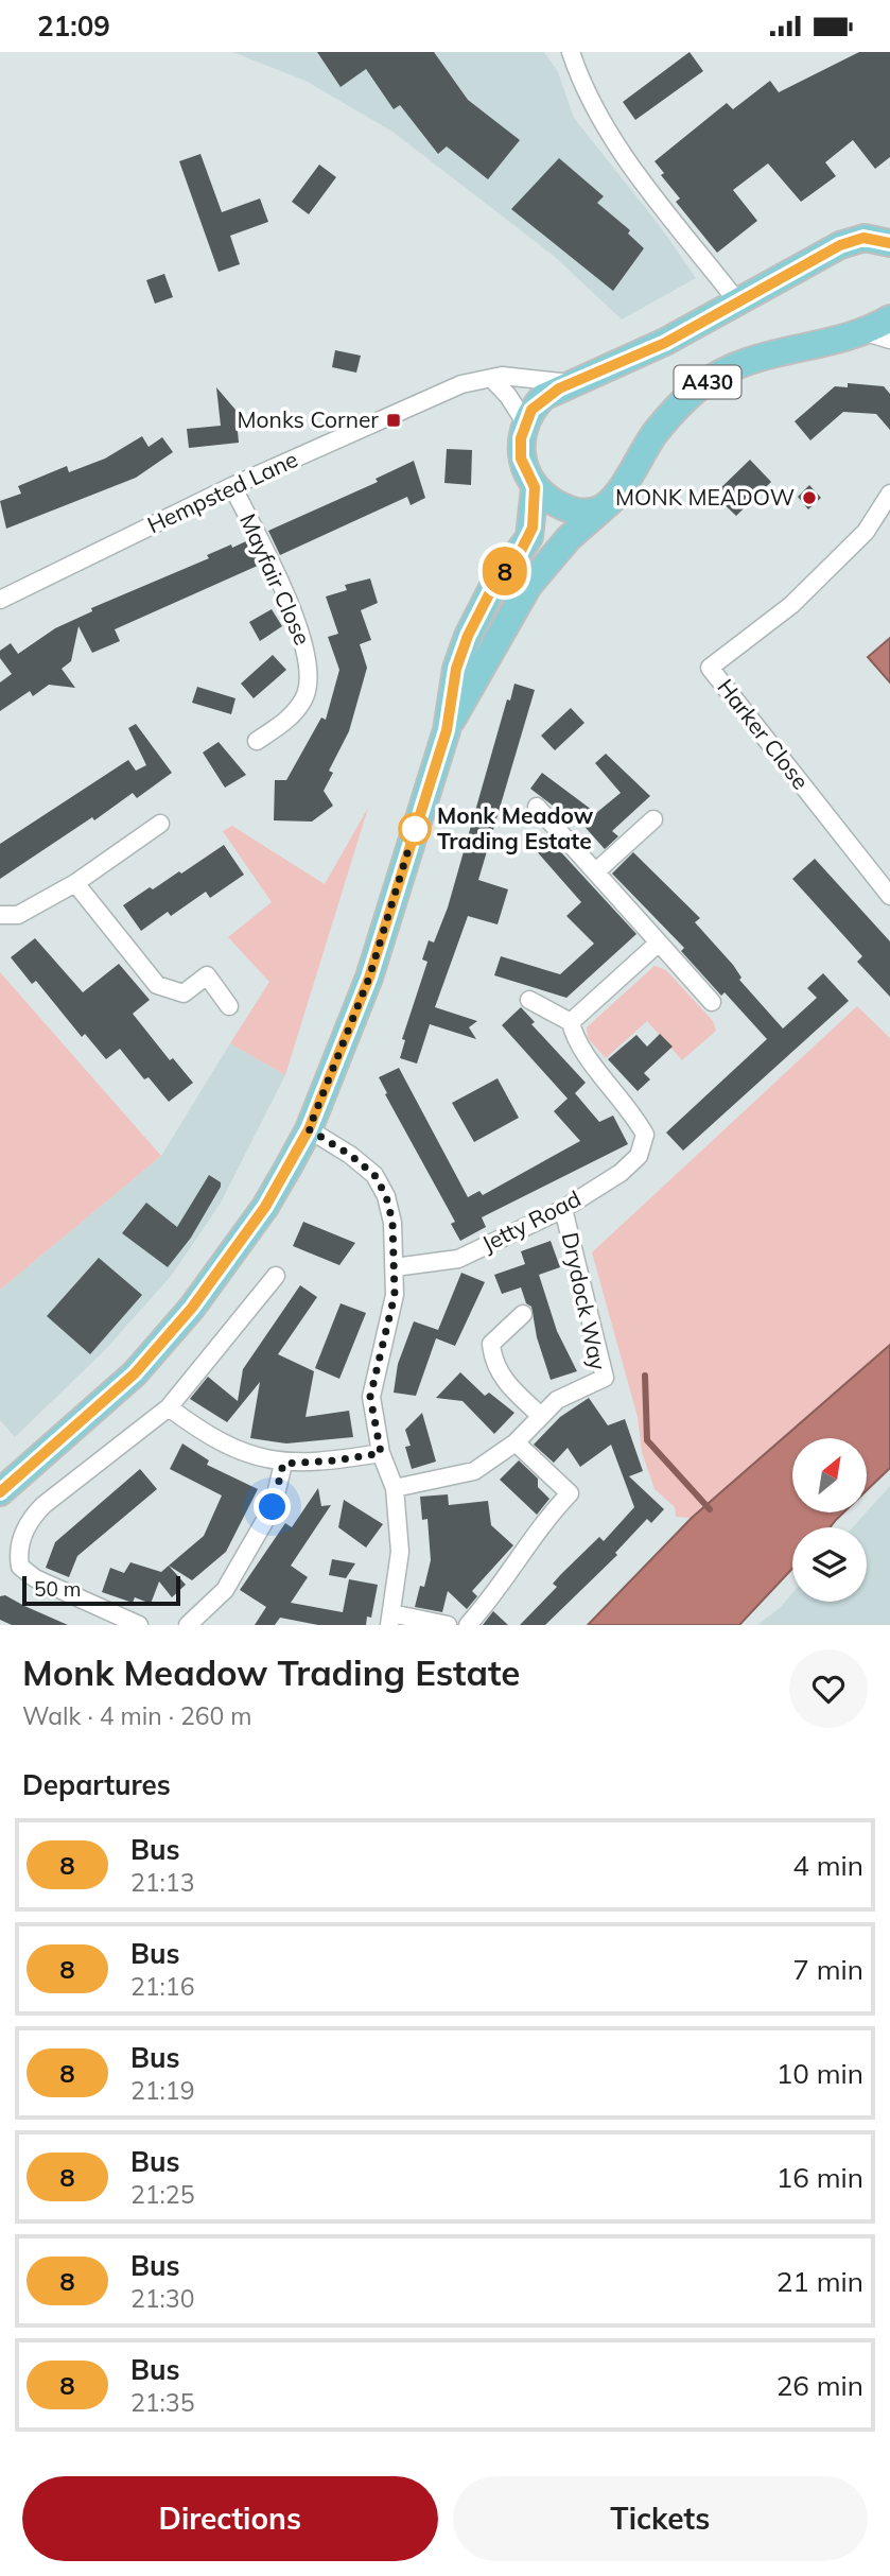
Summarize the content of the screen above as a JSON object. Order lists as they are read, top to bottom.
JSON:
{
  "streets": {
    "main road": ["A430"],
    "street": [
      "Hempsted Lane",
      "Mayfair Close",
      "Harker Close",
      "Jetty Road",
      "Drydock Way"
    ]
  },
  "crossings": [
    ["A430", "Hempsted Lane"],
    ["Hempsted Lane", "Mayfair Close"],
    ["Jetty Road", "Drydock Way"]
  ],
  "places": {
    "transit": ["Monks Corner"],
    "other": ["MONK MEADOW", "Monk Meadow Trading Estate"]
  },
  "lines": ["bus line 8"],
  "scale_bar": "50 m",
  "north": "top right",
  "page": {
    "status": "21:09",
    "on_map": "8",
    "scale": "50 m",
    "heading": [
      ["Monk Meadow Trading Estate", "Walk · 4 min · 260 m"],
      "Departures"
    ],
    "list": [
      {
        "mark": "8",
        "name": "Bus",
        "note": "21:13",
        "value": "4 min"
      },
      {
        "mark": "8",
        "name": "Bus",
        "note": "21:16",
        "value": "7 min"
      },
      {
        "mark": "8",
        "name": "Bus",
        "note": "21:19",
        "value": "10 min"
      },
      {
        "mark": "8",
        "name": "Bus",
        "note": "21:25",
        "value": "16 min"
      },
      {
        "mark": "8",
        "name": "Bus",
        "note": "21:30",
        "value": "21 min"
      },
      {
        "mark": "8",
        "name": "Bus",
        "note": "21:35",
        "value": "26 min"
      }
    ],
    "buttons": ["Directions", "Tickets"]
  }
}
